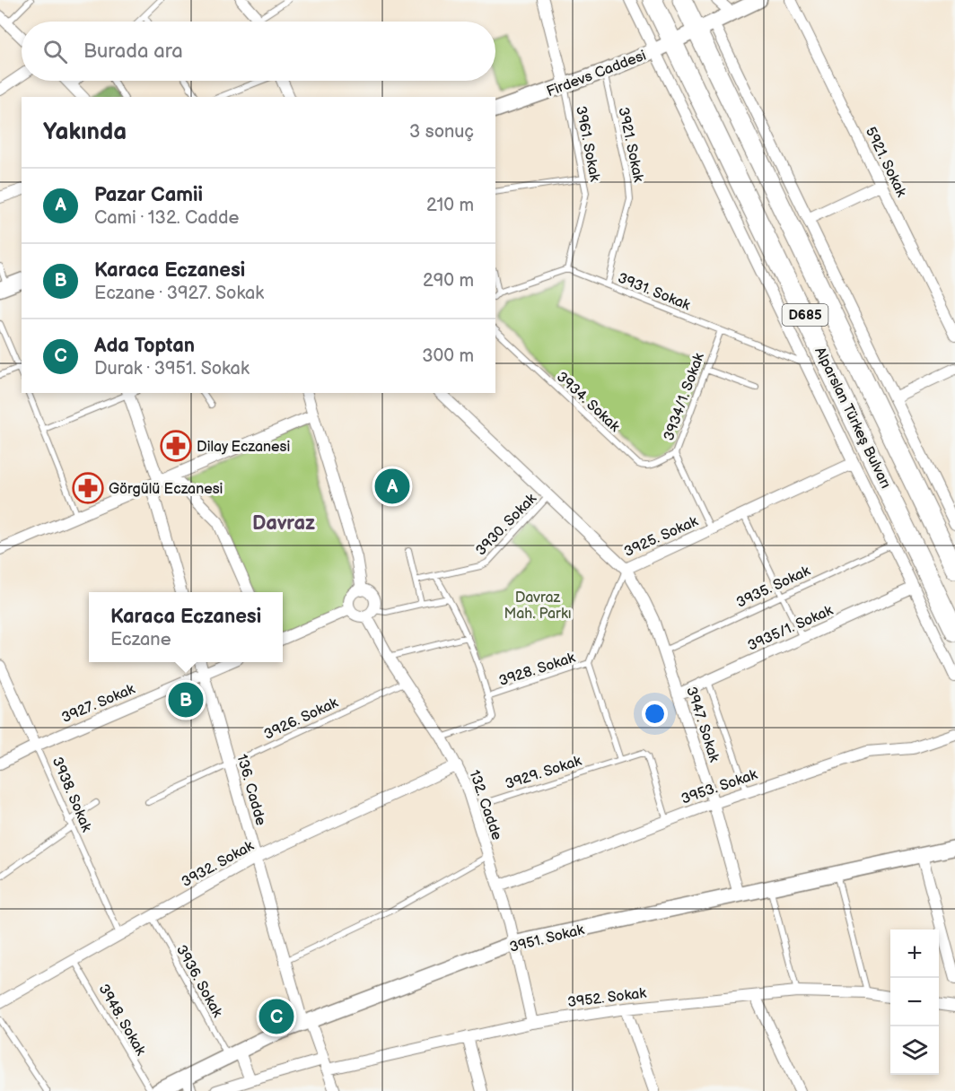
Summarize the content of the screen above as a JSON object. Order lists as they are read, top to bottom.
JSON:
{
  "streets": {
    "highway": ["D685", "Alparslan Türkeş Bulvarı"],
    "street": [
      "Firdevs Caddesi",
      "5921. Sokak",
      "3925. Sokak",
      "3935/1. Sokak",
      "3927. Sokak",
      "3947. Sokak",
      "3953. Sokak",
      "136. Cadde",
      "3938. Sokak",
      "132. Cadde",
      "3932. Sokak",
      "3951. Sokak",
      "3952. Sokak"
    ],
    "lane": [
      "3961. Sokak",
      "3921. Sokak",
      "3931. Sokak",
      "3934/1. Sokak",
      "3934. Sokak",
      "3930. Sokak",
      "3935. Sokak",
      "3928. Sokak",
      "3926. Sokak",
      "3929. Sokak",
      "3936. Sokak",
      "3948. Sokak"
    ]
  },
  "crossings": [
    ["Firdevs Caddesi", "3961. Sokak"],
    ["Firdevs Caddesi", "3921. Sokak"],
    ["Firdevs Caddesi", "Alparslan Türkeş Bulvarı"],
    ["3961. Sokak", "3931. Sokak"],
    ["3921. Sokak", "3931. Sokak"],
    ["3931. Sokak", "3934/1. Sokak"],
    ["3934/1. Sokak", "3934. Sokak"],
    ["3934/1. Sokak", "3925. Sokak"],
    ["3930. Sokak", "3925. Sokak"],
    ["3930. Sokak", "3928. Sokak"],
    ["3925. Sokak", "3928. Sokak"],
    ["3925. Sokak", "3947. Sokak"],
    ["3935. Sokak", "3947. Sokak"],
    ["3935/1. Sokak", "3947. Sokak"],
    ["3928. Sokak", "3947. Sokak"],
    ["3928. Sokak", "132. Cadde"],
    ["3927. Sokak", "136. Cadde"],
    ["3927. Sokak", "3938. Sokak"],
    ["3926. Sokak", "136. Cadde"],
    ["3926. Sokak", "132. Cadde"],
    ["3947. Sokak", "3953. Sokak"],
    ["3947. Sokak", "3951. Sokak"],
    ["3929. Sokak", "3953. Sokak"],
    ["3929. Sokak", "132. Cadde"],
    ["3953. Sokak", "132. Cadde"],
    ["136. Cadde", "3932. Sokak"],
    ["136. Cadde", "3951. Sokak"],
    ["136. Cadde", "3952. Sokak"],
    ["3938. Sokak", "3932. Sokak"],
    ["132. Cadde", "3932. Sokak"],
    ["132. Cadde", "3951. Sokak"],
    ["132. Cadde", "3952. Sokak"],
    ["3932. Sokak", "3936. Sokak"],
    ["3932. Sokak", "3948. Sokak"],
    ["3951. Sokak", "3936. Sokak"]
  ],
  "districts": ["Davraz"],
  "parks": ["Davraz Mah. Parkı"],
  "places": {
    "pharmacy": ["Dilay Eczanesi", "Görgülü Eczanesi"]
  },
  "page": {
    "search": "Burada ara",
    "heading": ["Yakında", "3 sonuç"],
    "list": [
      {
        "mark": "A",
        "name": "Pazar Camii",
        "note": "Cami · 132. Cadde",
        "value": "210 m"
      },
      {
        "mark": "B",
        "name": "Karaca Eczanesi",
        "note": "Eczane · 3927. Sokak",
        "value": "290 m"
      },
      {
        "mark": "C",
        "name": "Ada Toptan",
        "note": "Durak · 3951. Sokak",
        "value": "300 m"
      }
    ],
    "pins": ["A", "B", "C"],
    "popup": ["Karaca Eczanesi", "Eczane"],
    "map_buttons": ["+", "−"]
  }
}
